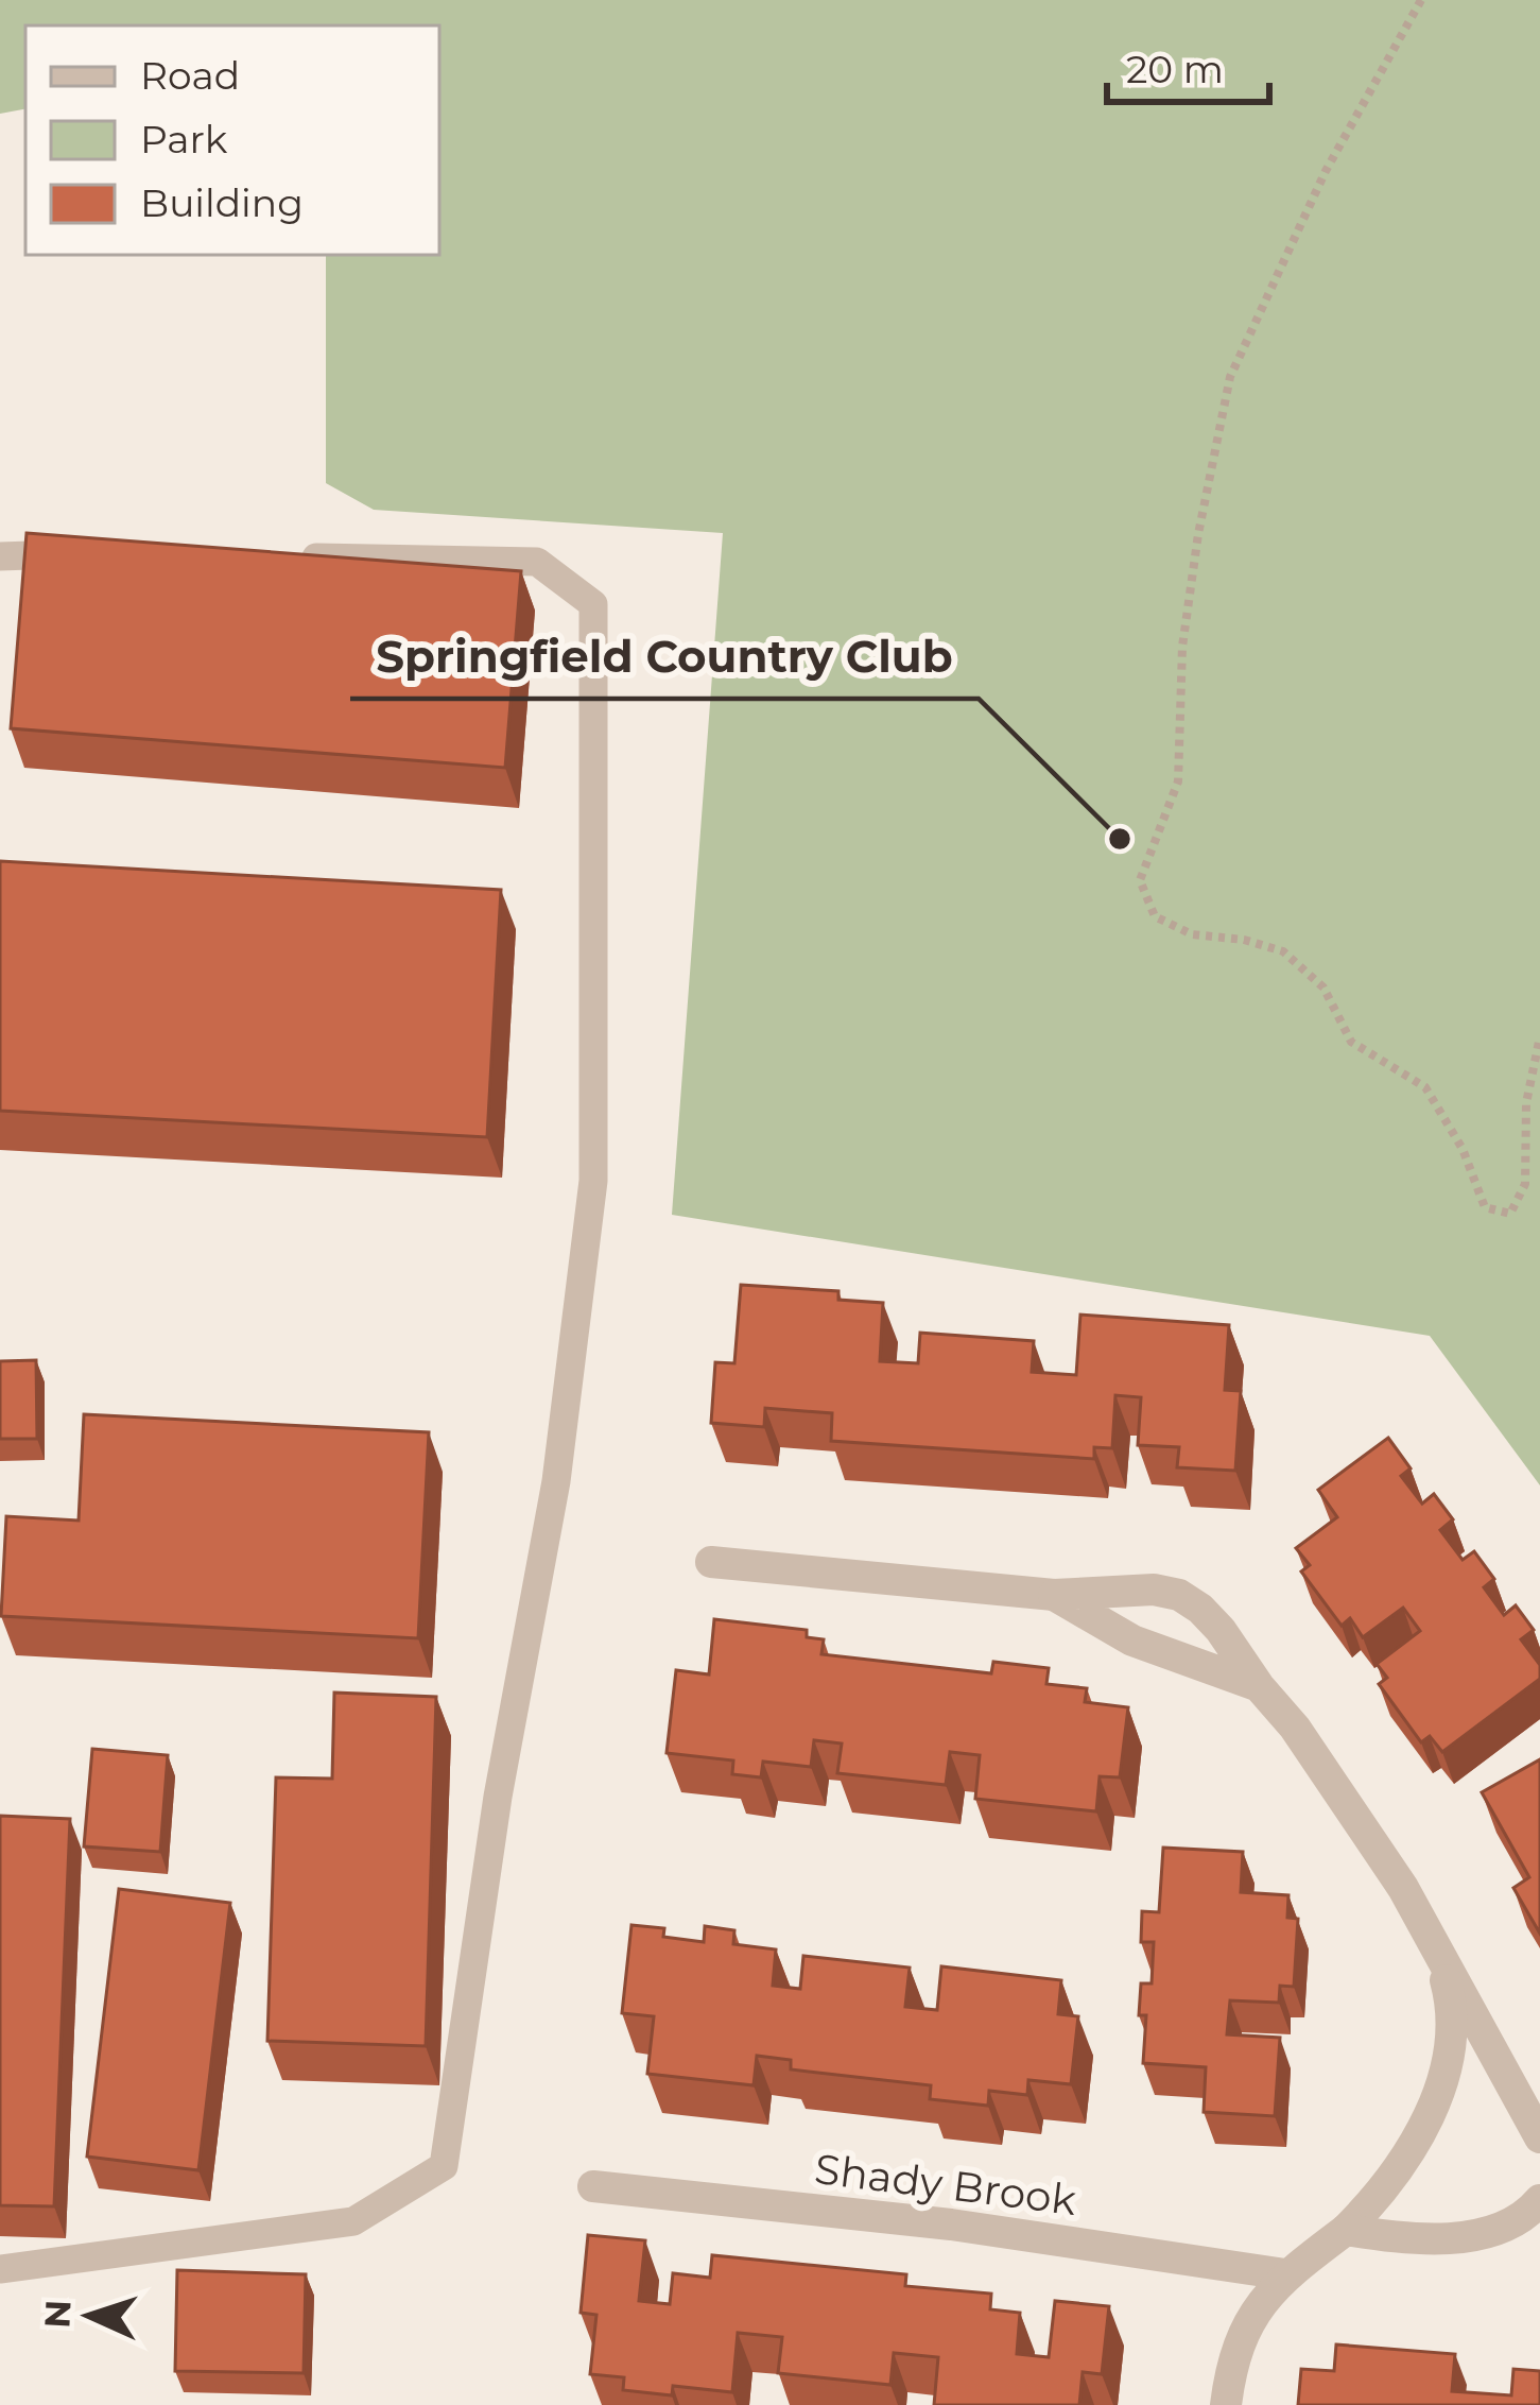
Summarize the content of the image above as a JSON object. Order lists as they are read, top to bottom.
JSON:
{
  "streets": {
    "street": ["Shady Brook"]
  },
  "places": ["Springfield Country Club"],
  "legend": ["Road", "Park", "Building"],
  "scale_bar": "20 m",
  "north": "left"
}
